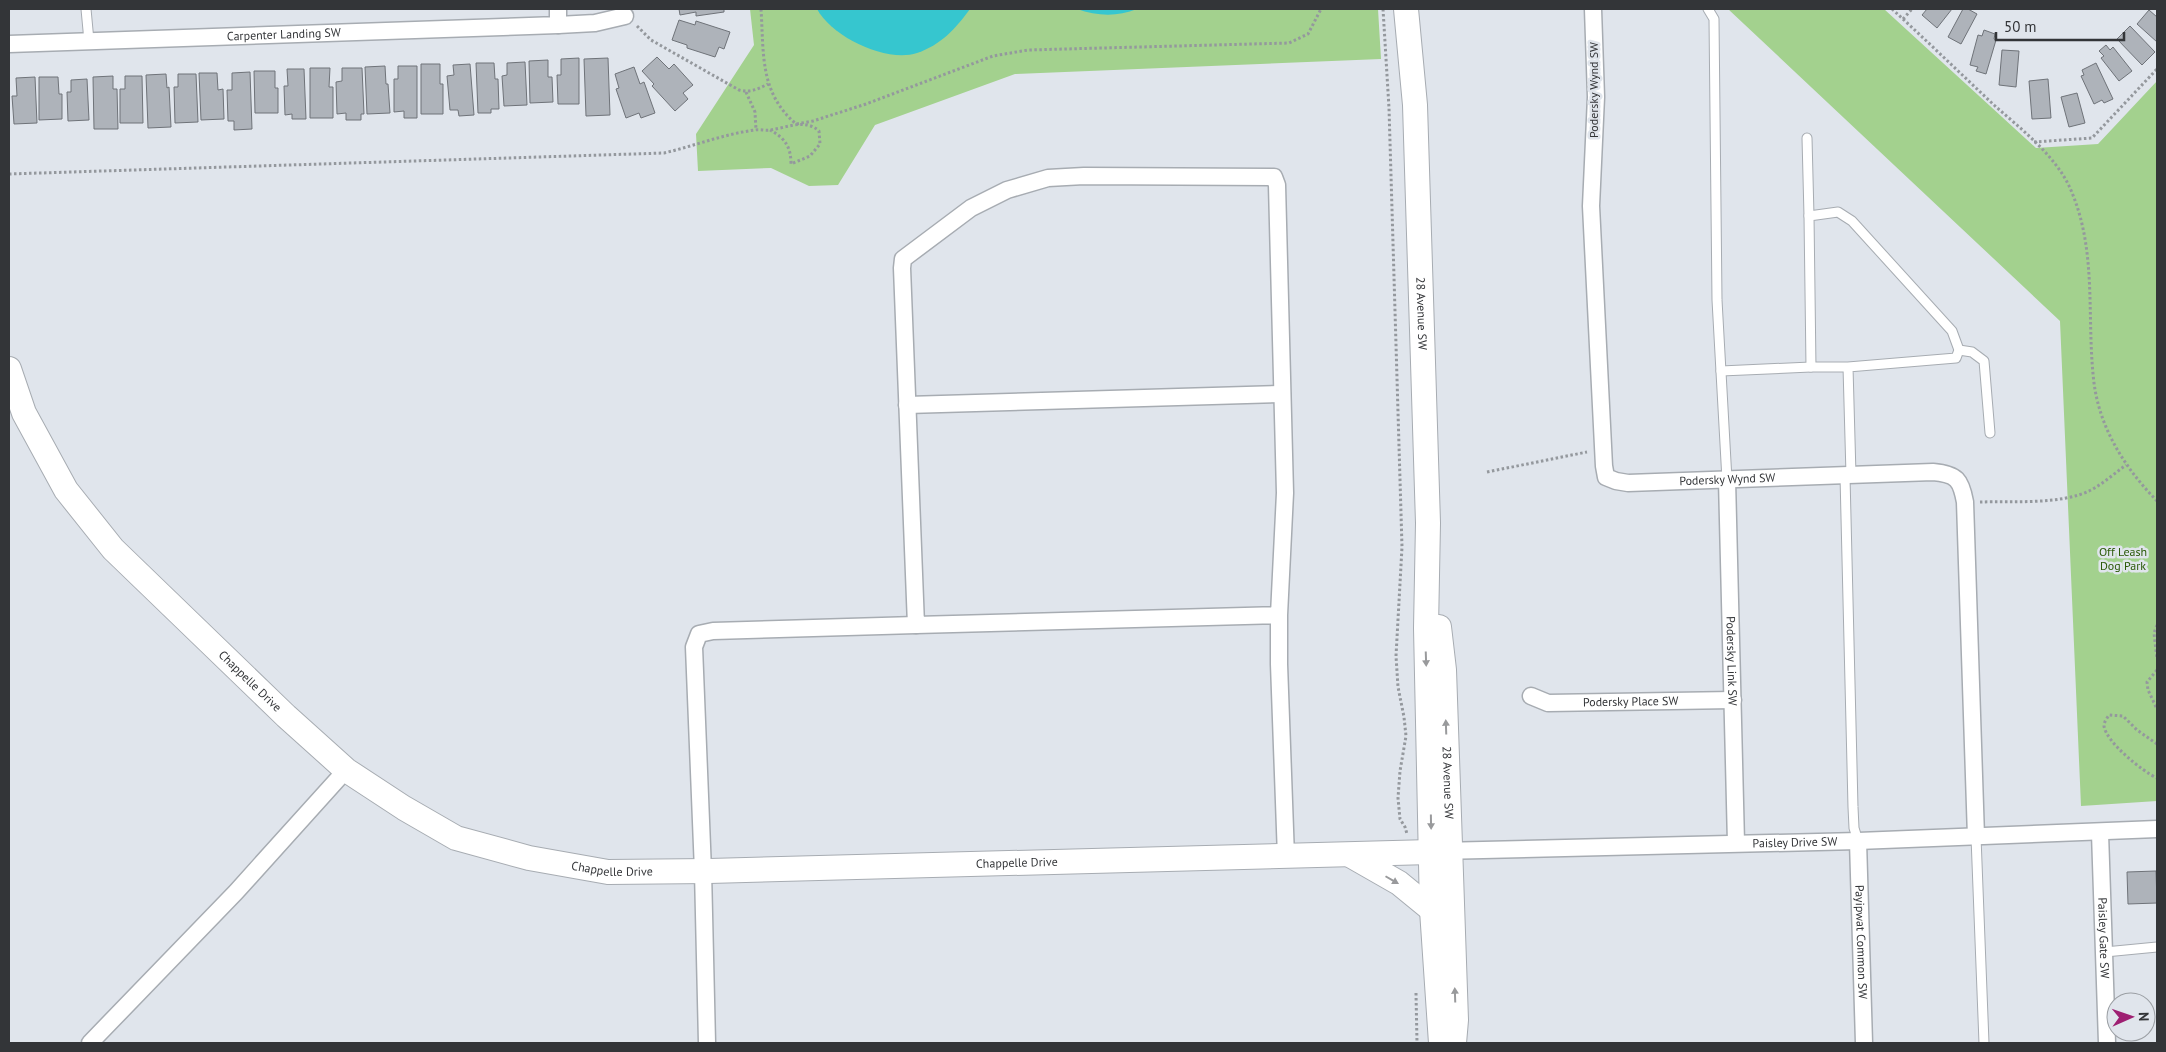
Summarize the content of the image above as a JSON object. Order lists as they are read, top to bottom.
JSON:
{
  "streets": {
    "street": [
      "Carpenter Landing SW",
      "Podersky Wynd SW",
      "28 Avenue SW",
      "Podersky Link SW",
      "Chappelle Drive",
      "Podersky Place SW",
      "Paisley Drive SW",
      "Paisley Gate SW",
      "Payipwat Common SW"
    ]
  },
  "crossings": [
    ["Podersky Wynd SW", "Podersky Link SW"],
    ["Podersky Wynd SW", "Paisley Drive SW"],
    ["28 Avenue SW", "Chappelle Drive"],
    ["28 Avenue SW", "Paisley Drive SW"],
    ["Podersky Link SW", "Podersky Place SW"],
    ["Podersky Link SW", "Paisley Drive SW"],
    ["Chappelle Drive", "Paisley Drive SW"],
    ["Paisley Drive SW", "Paisley Gate SW"],
    ["Paisley Drive SW", "Payipwat Common SW"]
  ],
  "parks": ["Off Leash Dog Park"],
  "scale_bar": "50 m",
  "north": "right"
}
